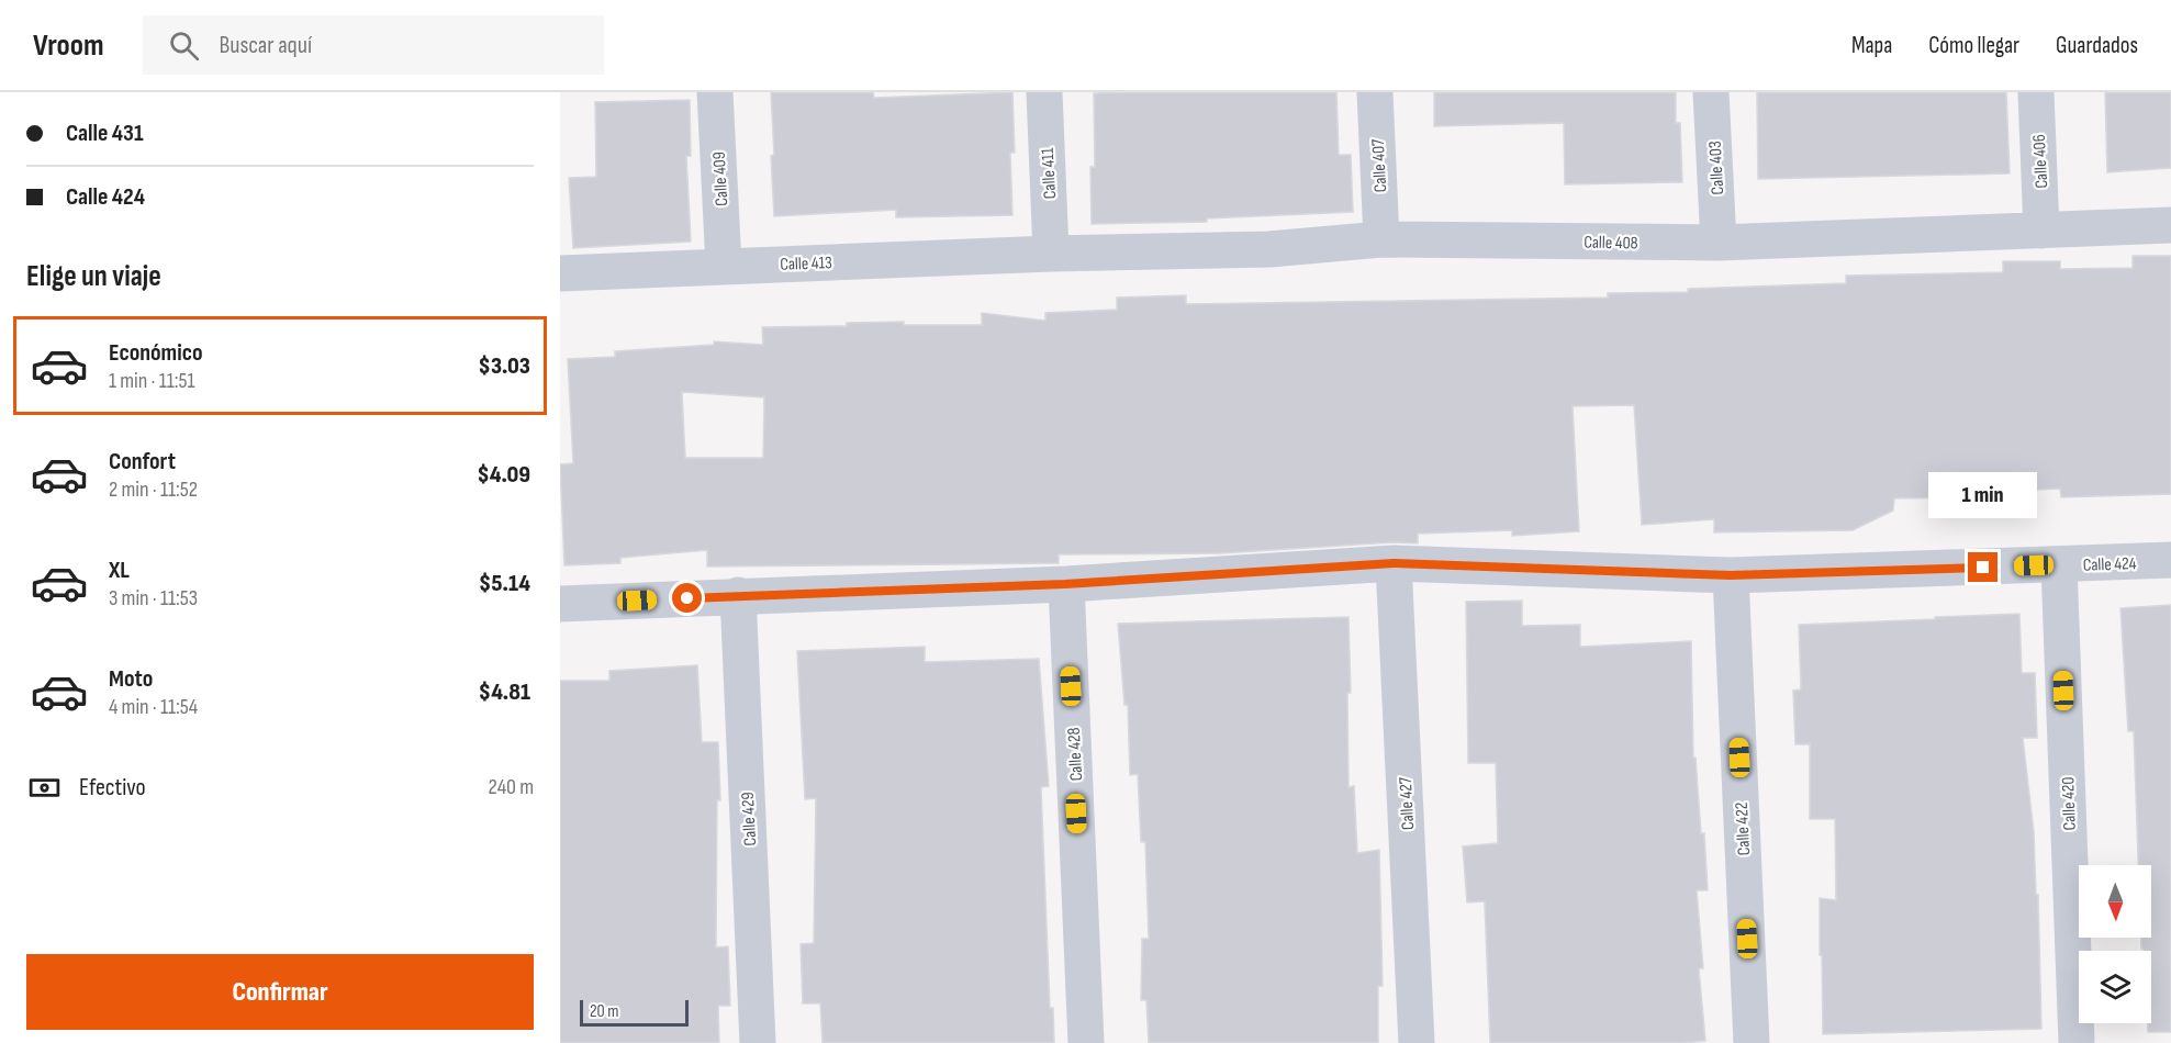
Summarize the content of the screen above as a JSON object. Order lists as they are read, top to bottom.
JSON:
{
  "streets": {
    "street": [
      "Calle 406",
      "Calle 407",
      "Calle 403",
      "Calle 411",
      "Calle 409",
      "Calle 408",
      "Calle 413",
      "Calle 424",
      "Calle 428",
      "Calle 427",
      "Calle 420",
      "Calle 429",
      "Calle 422"
    ]
  },
  "crossings": [
    ["Calle 406", "Calle 408"],
    ["Calle 407", "Calle 408"],
    ["Calle 403", "Calle 408"],
    ["Calle 411", "Calle 408"],
    ["Calle 411", "Calle 413"],
    ["Calle 409", "Calle 413"],
    ["Calle 408", "Calle 413"],
    ["Calle 424", "Calle 428"],
    ["Calle 424", "Calle 427"],
    ["Calle 424", "Calle 420"],
    ["Calle 424", "Calle 429"],
    ["Calle 424", "Calle 422"]
  ],
  "scale_bar": "20 m",
  "north": "bottom",
  "page": {
    "header": "Vroom",
    "search": "Buscar aquí",
    "nav": ["Mapa", "Cómo llegar", "Guardados"],
    "banner": ["Calle 431", "Calle 424"],
    "heading": "Elige un viaje",
    "list": [
      {
        "name": "Económico",
        "note": "1 min · 11:51",
        "value": "$3.03"
      },
      {
        "name": "Confort",
        "note": "2 min · 11:52",
        "value": "$4.09"
      },
      {
        "name": "XL",
        "note": "3 min · 11:53",
        "value": "$5.14"
      },
      {
        "name": "Moto",
        "note": "4 min · 11:54",
        "value": "$4.81"
      }
    ],
    "bubble": "1 min",
    "pay": ["Efectivo", "240 m"],
    "buttons": "Confirmar",
    "scale": "20 m"
  }
}
